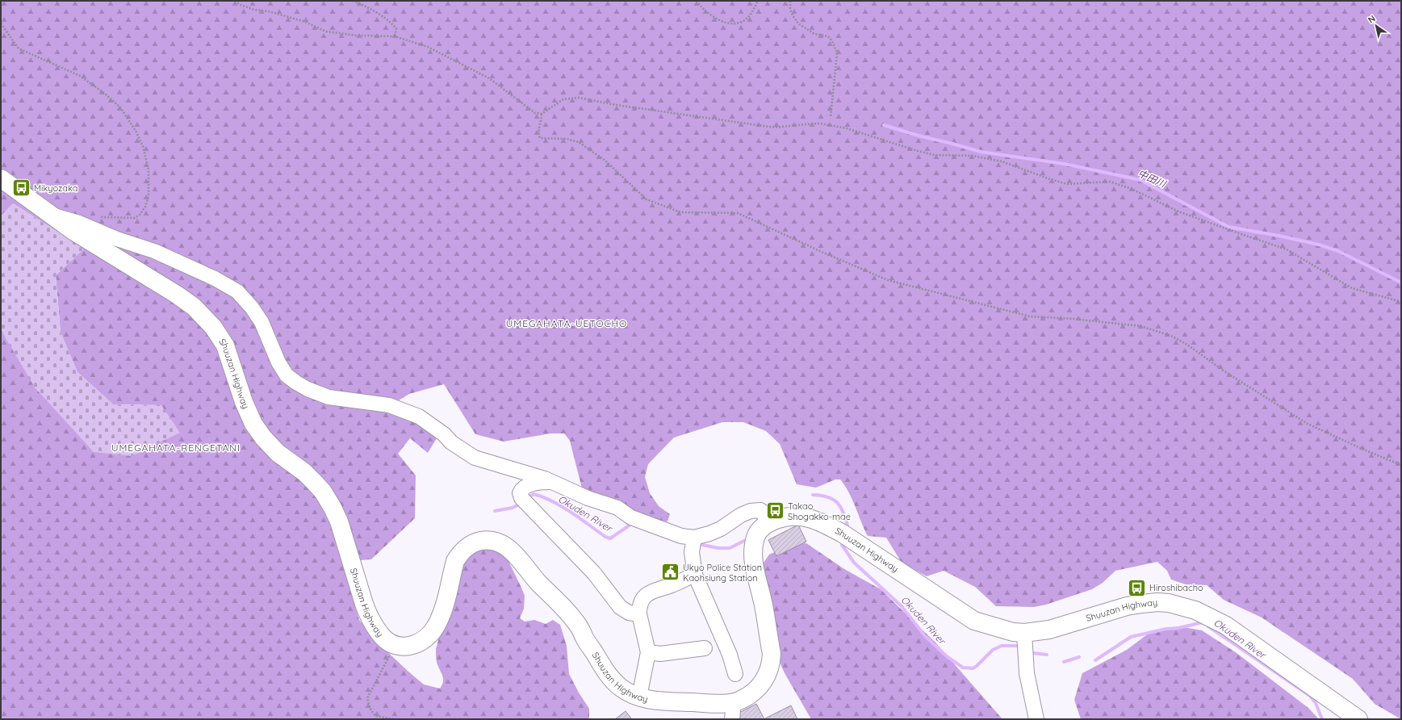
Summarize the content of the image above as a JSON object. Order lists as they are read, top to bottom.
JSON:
{
  "streets": {
    "highway": ["Shuuzan Highway"]
  },
  "districts": ["UMEGAHATA-UETOCHO", "UMEGAHATA-RENGETANI"],
  "water": ["中田川", "Okuden River"],
  "places": {
    "bus stop": ["Mikyozaka", "Takao Shogakko-mae", "Hiroshibacho"],
    "public building": ["Ukyo Police Station Kaohsiung Station"]
  },
  "north": "top left"
}
